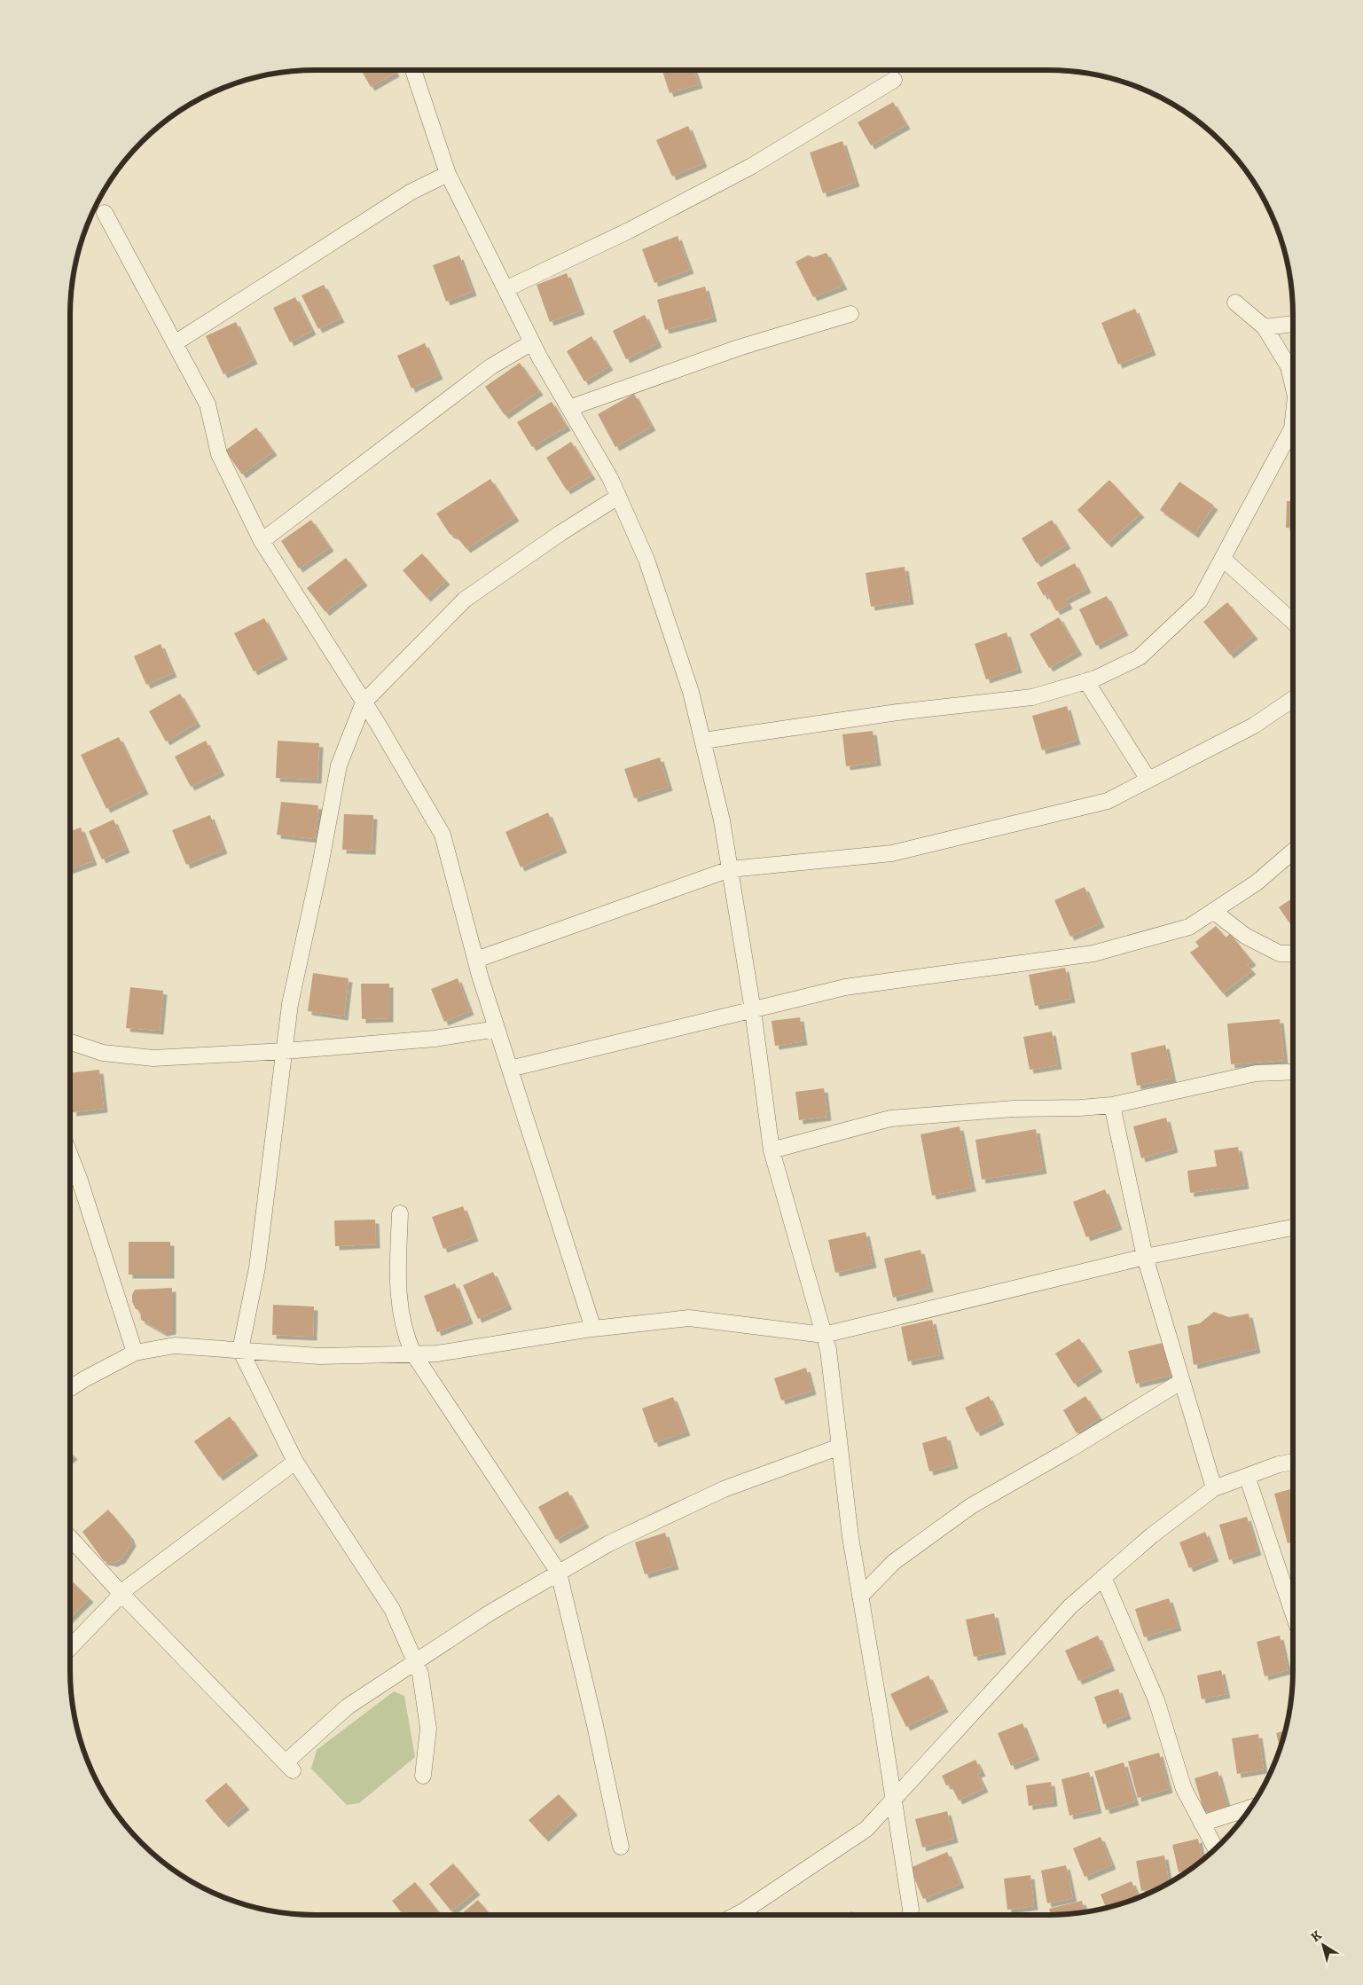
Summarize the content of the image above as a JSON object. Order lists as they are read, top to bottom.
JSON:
{
  "north": "top left"
}
